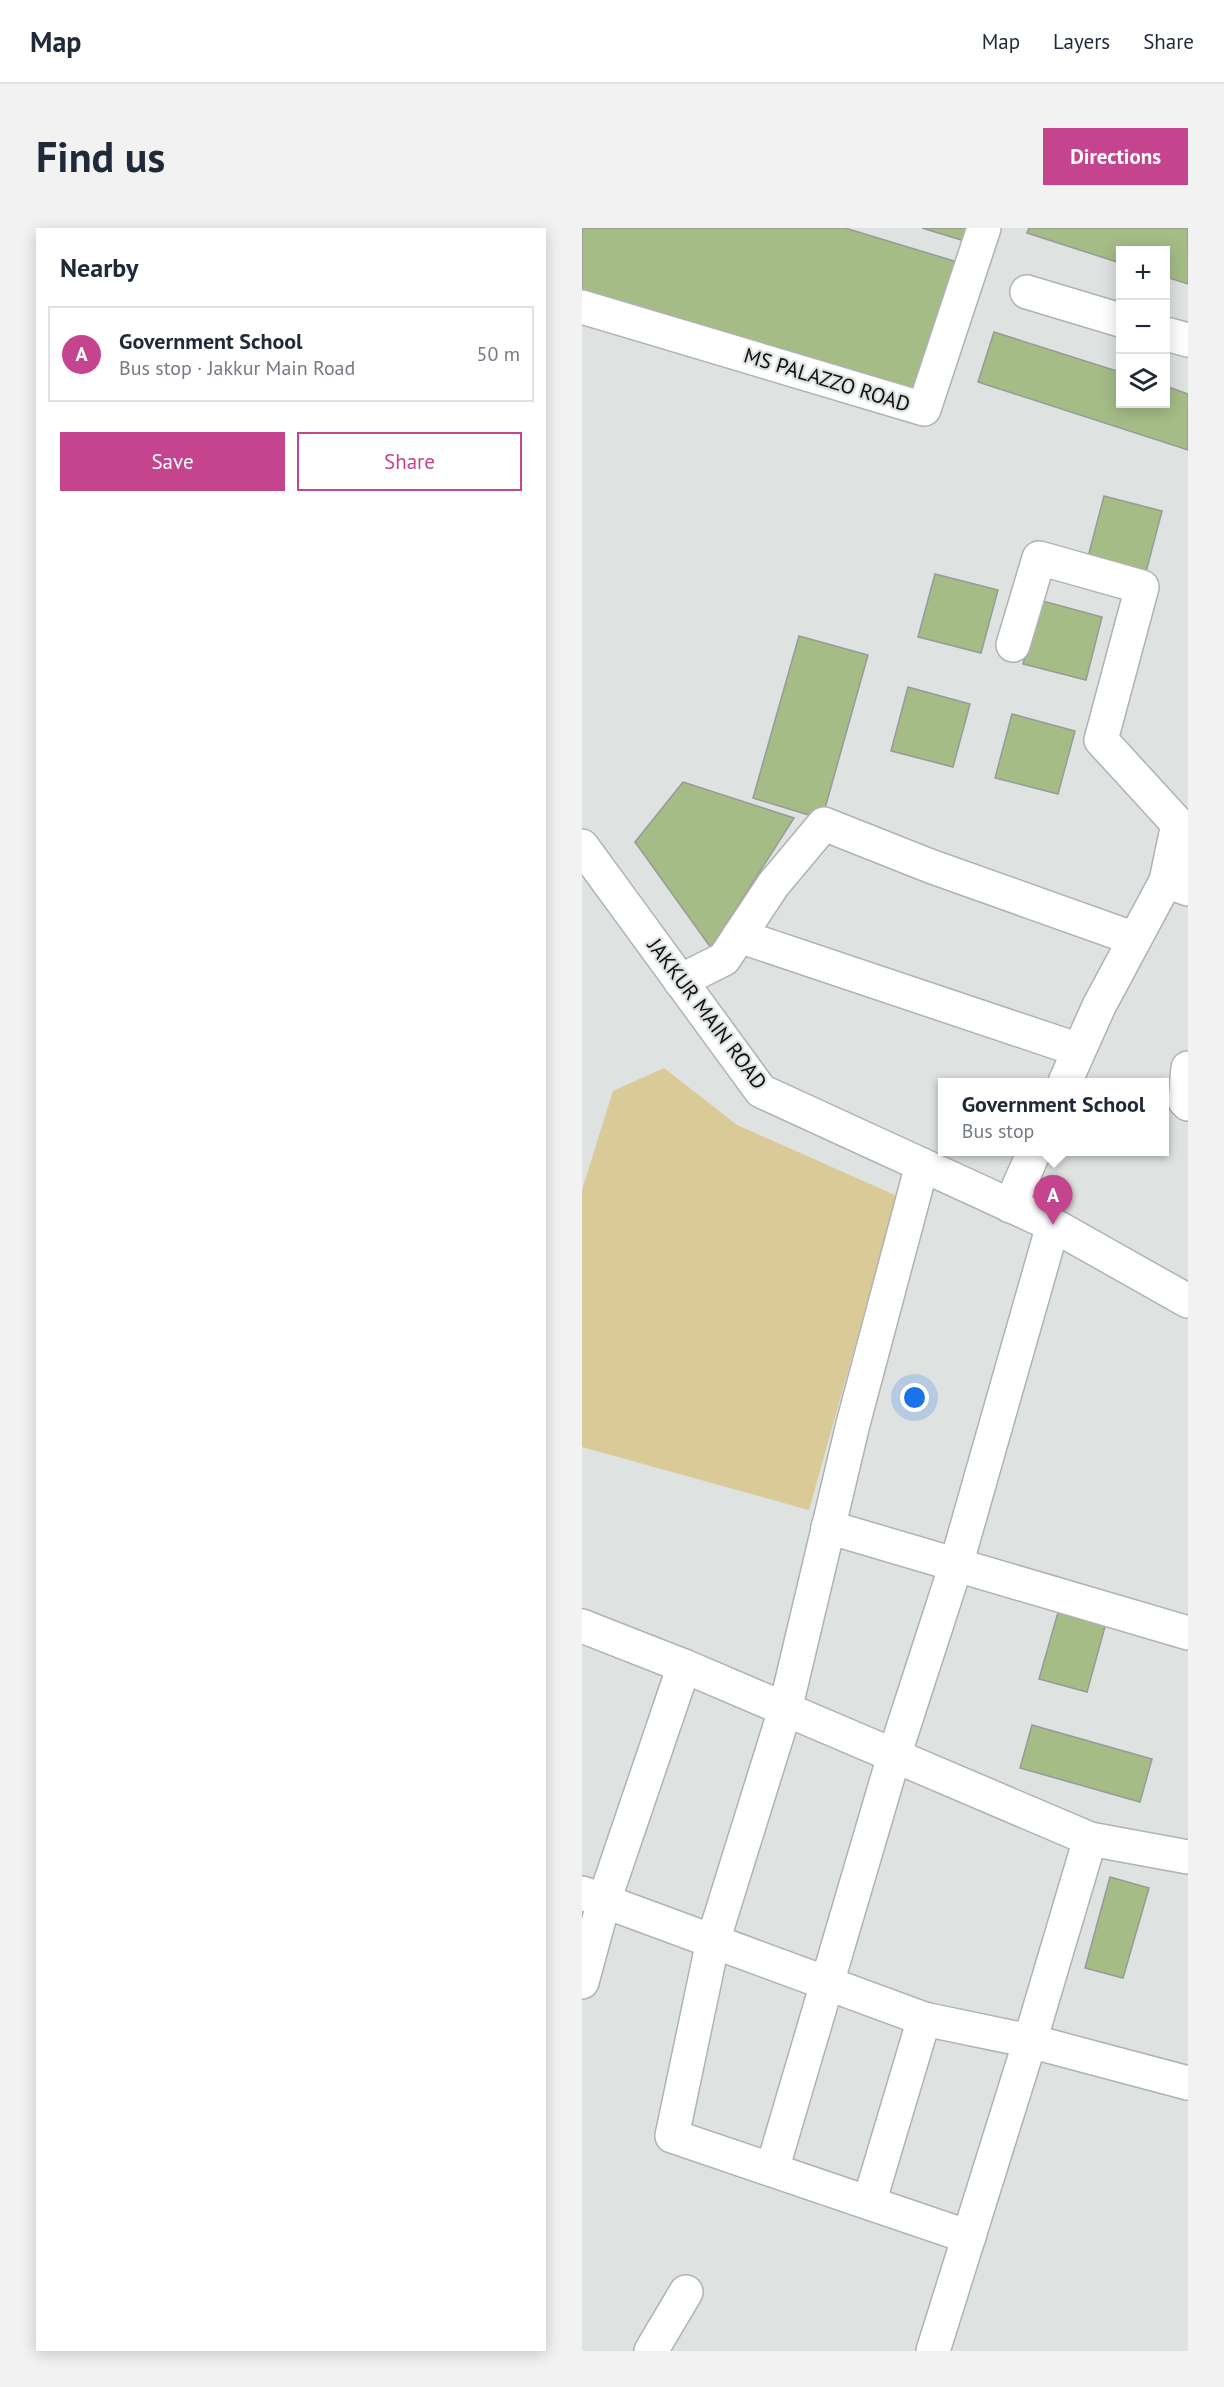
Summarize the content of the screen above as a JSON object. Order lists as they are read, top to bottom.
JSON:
{
  "streets": {
    "street": ["MS PALAZZO ROAD", "JAKKUR MAIN ROAD"]
  },
  "page": {
    "header": "Map",
    "nav": ["Map", "Layers", "Share"],
    "buttons": [
      "Directions",
      ["Save", "Share"]
    ],
    "title": "Find us",
    "heading": "Nearby",
    "map_buttons": ["+", "−"],
    "list": [
      {
        "mark": "A",
        "name": "Government School",
        "note": "Bus stop · Jakkur Main Road",
        "value": "50 m"
      }
    ],
    "popup": ["Government School", "Bus stop"],
    "pins": "A"
  }
}
